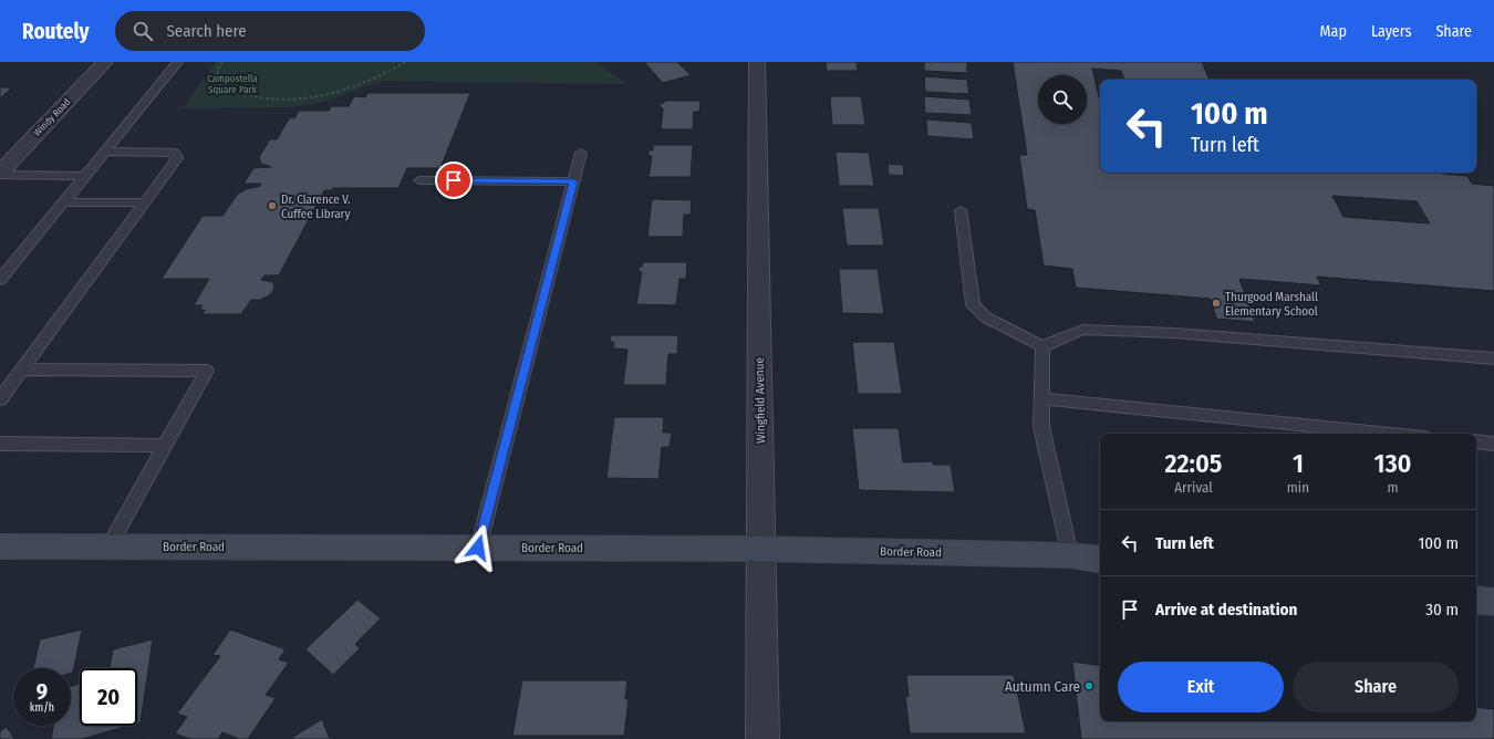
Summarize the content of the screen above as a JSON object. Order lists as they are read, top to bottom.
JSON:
{
  "streets": {
    "street": ["Windy Road", "Wingfield Avenue", "Border Road"]
  },
  "crossings": [
    ["Wingfield Avenue", "Border Road"]
  ],
  "parks": ["Campostella Square Park"],
  "places": ["Dr. Clarence V. Cuffee Library", "Thurgood Marshall Elementary School", "Autumn Care"],
  "page": {
    "header": "Routely",
    "search": "Search here",
    "nav": ["Map", "Layers", "Share"],
    "turn": ["100 m", "Turn left"],
    "eta": [
      "22:05",
      "Arrival",
      "1",
      "min",
      "130",
      "m"
    ],
    "list": [
      {
        "name": "Turn left",
        "value": "100 m"
      },
      {
        "name": "Arrive at destination",
        "value": "30 m"
      }
    ],
    "buttons": ["Exit", "Share"],
    "speed": "9 km/h",
    "limit": "20"
  }
}
